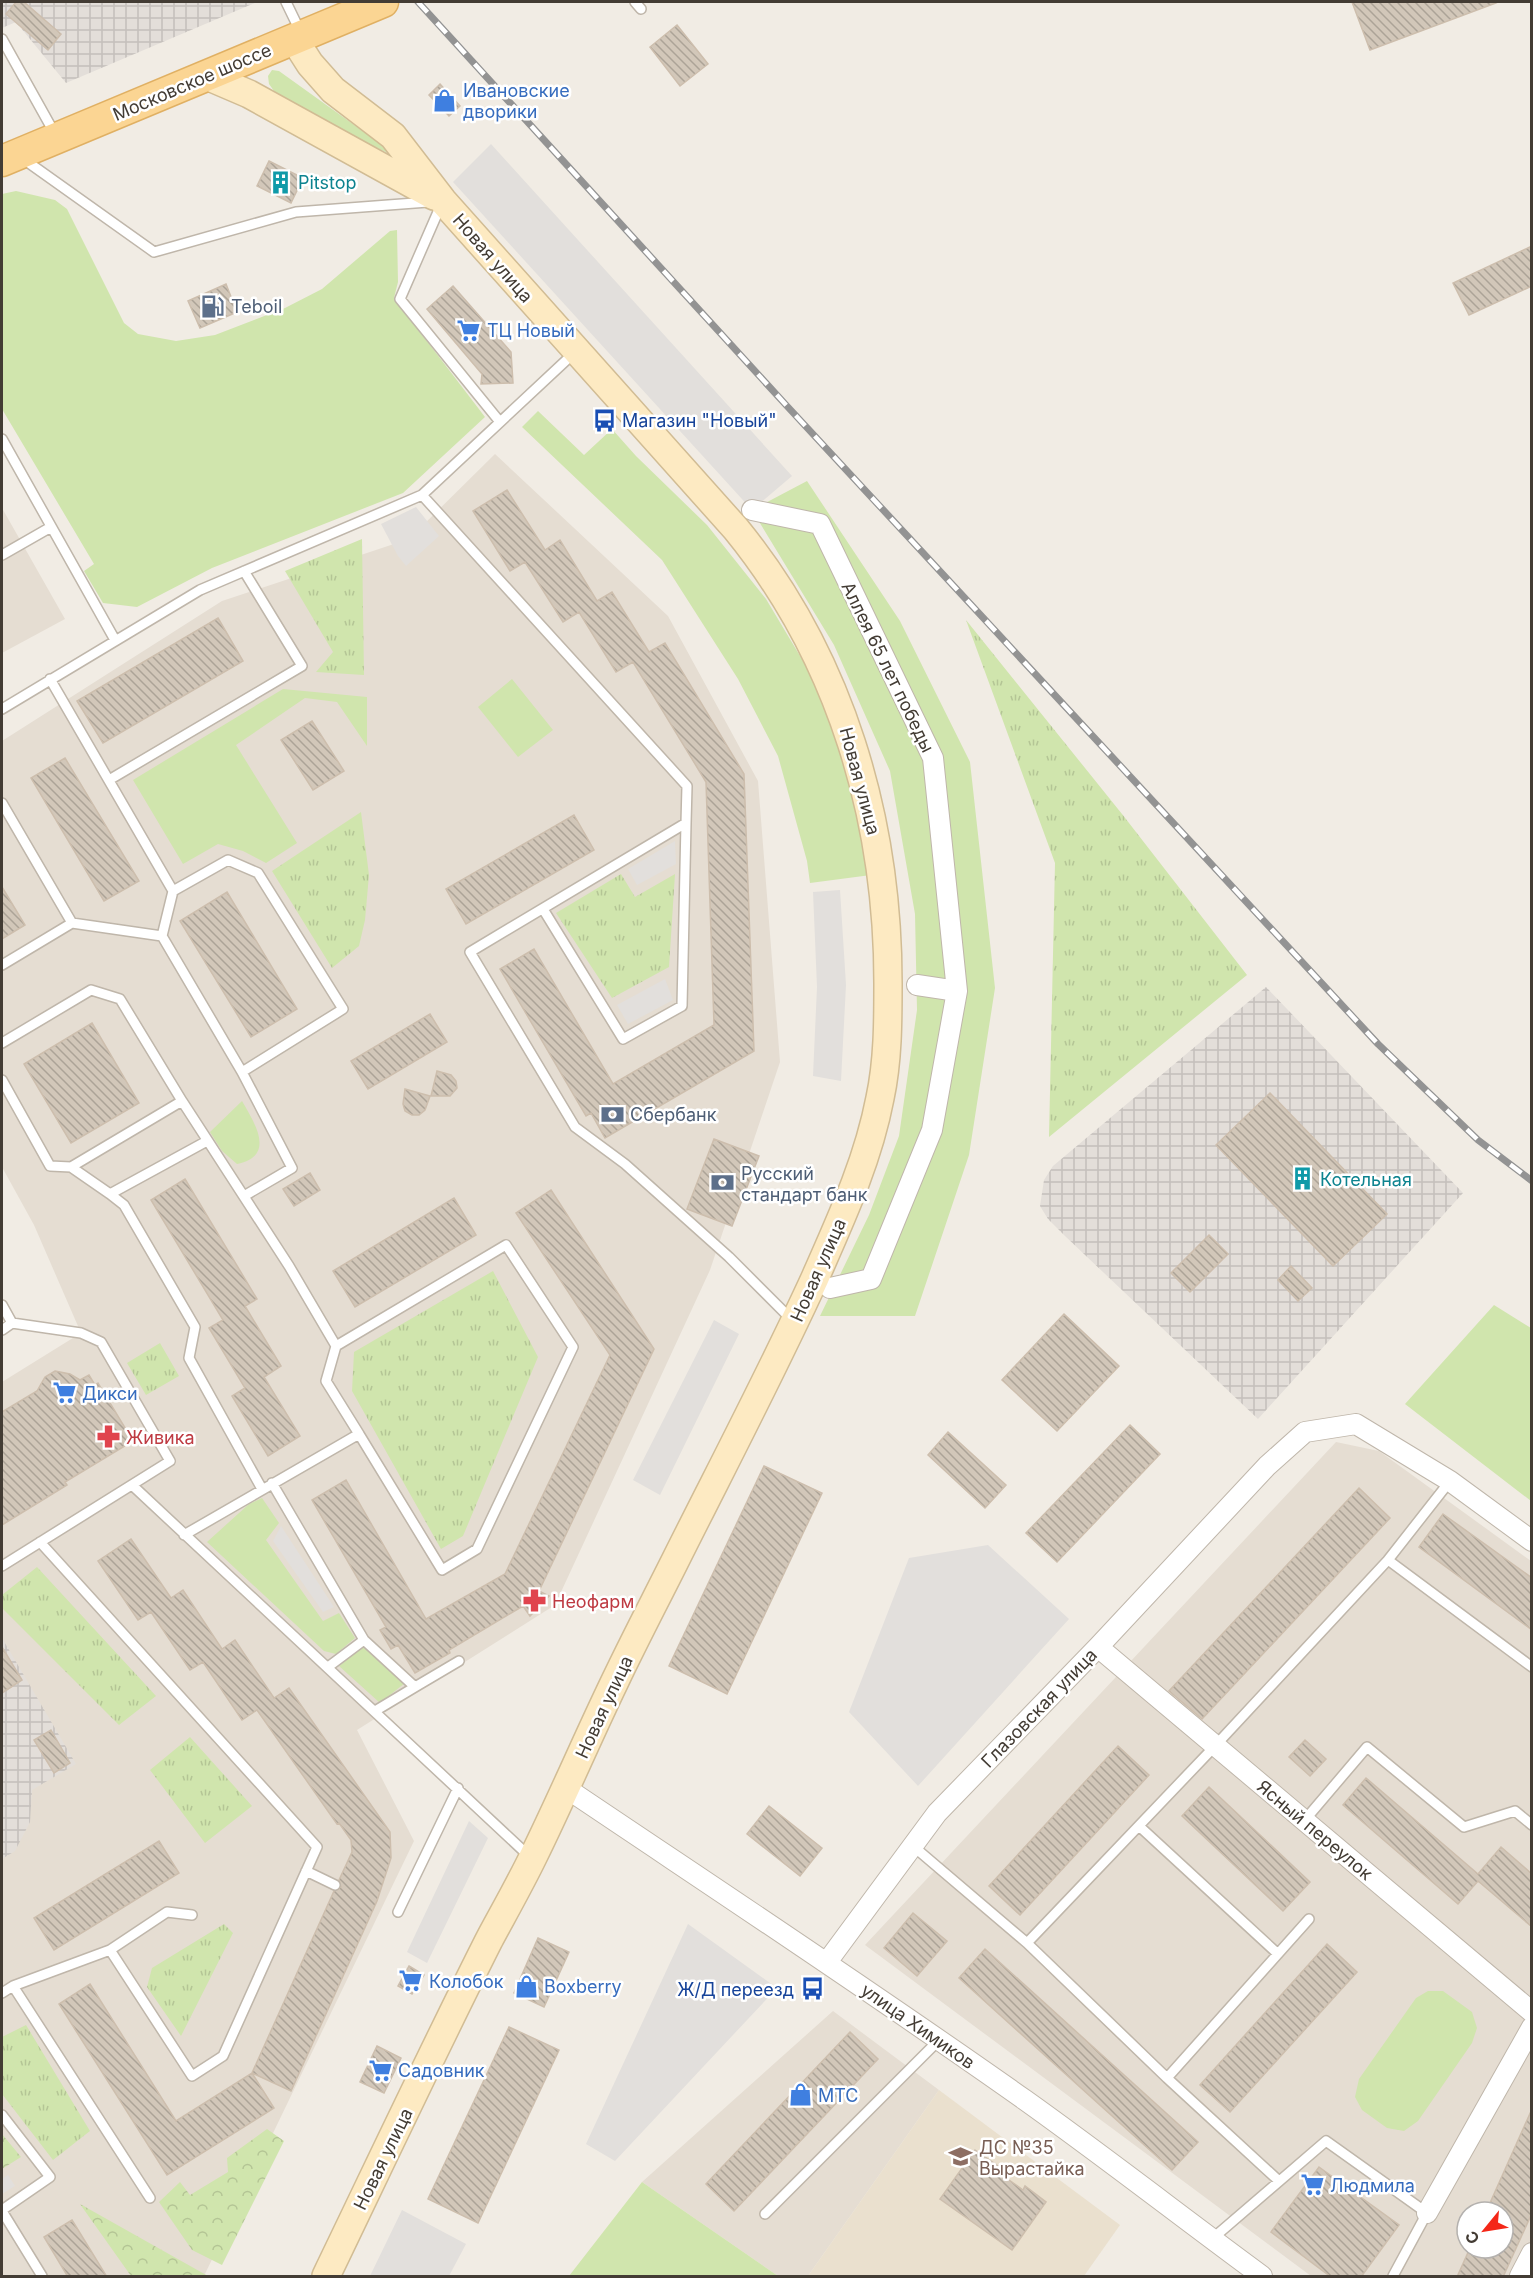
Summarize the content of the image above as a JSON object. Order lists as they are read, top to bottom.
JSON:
{
  "streets": {
    "main road": ["Московское шоссе"],
    "street": [
      "Новая улица",
      "Аллея 65 лет победы",
      "Глазовская улица",
      "Ясный переулок",
      "улица Химиков"
    ]
  },
  "crossings": [
    ["Московское шоссе", "Новая улица"],
    ["Новая улица", "улица Химиков"],
    ["Глазовская улица", "Ясный переулок"],
    ["Глазовская улица", "улица Химиков"]
  ],
  "places": {
    "shop": ["Ивановские дворики", "Boxberry", "МТС"],
    "building": ["Pitstop", "Котельная"],
    "fuel station": ["Teboil"],
    "supermarket": [
      "ТЦ Новый",
      "Дикси",
      "Колобок",
      "Садовник",
      "Людмила"
    ],
    "bus stop": ["Магазин \"Новый\"", "Ж/Д переезд"],
    "bank": ["Сбербанк", "Русский стандарт банк"],
    "pharmacy": ["Живика", "Неофарм"],
    "school or university": ["ДС №35 Вырастайка"]
  },
  "north": "bottom left"
}
